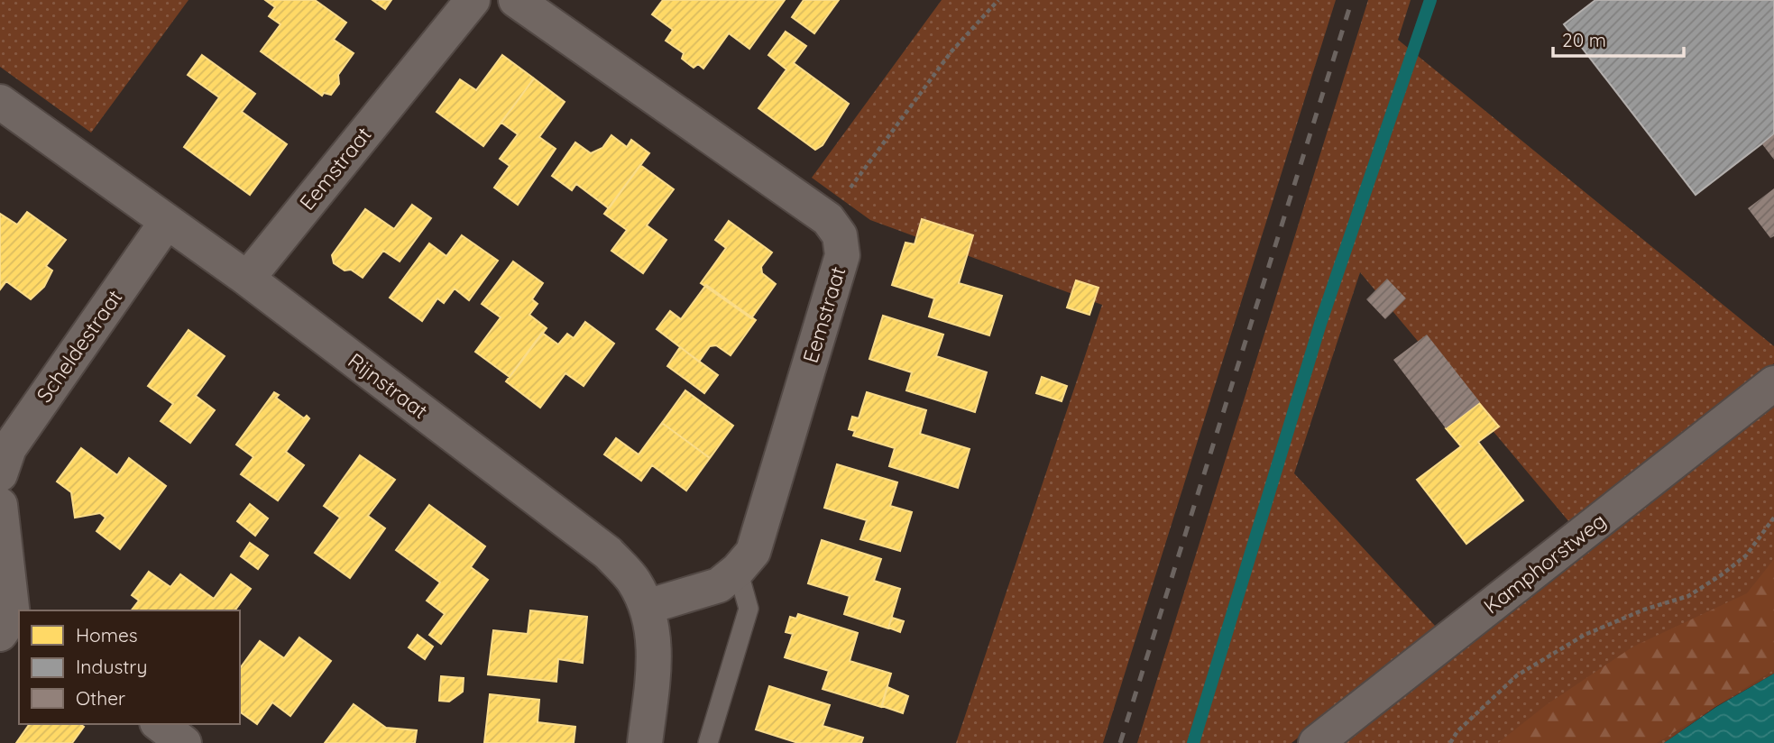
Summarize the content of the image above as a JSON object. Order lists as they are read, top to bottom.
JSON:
{
  "streets": {
    "street": [
      "Eemstraat",
      "Scheldestraat",
      "Rijnstraat",
      "Kamphorstweg"
    ]
  },
  "crossings": [
    ["Eemstraat", "Rijnstraat"],
    ["Scheldestraat", "Rijnstraat"]
  ],
  "legend": ["Homes", "Industry", "Other"],
  "scale_bar": "20 m"
}
